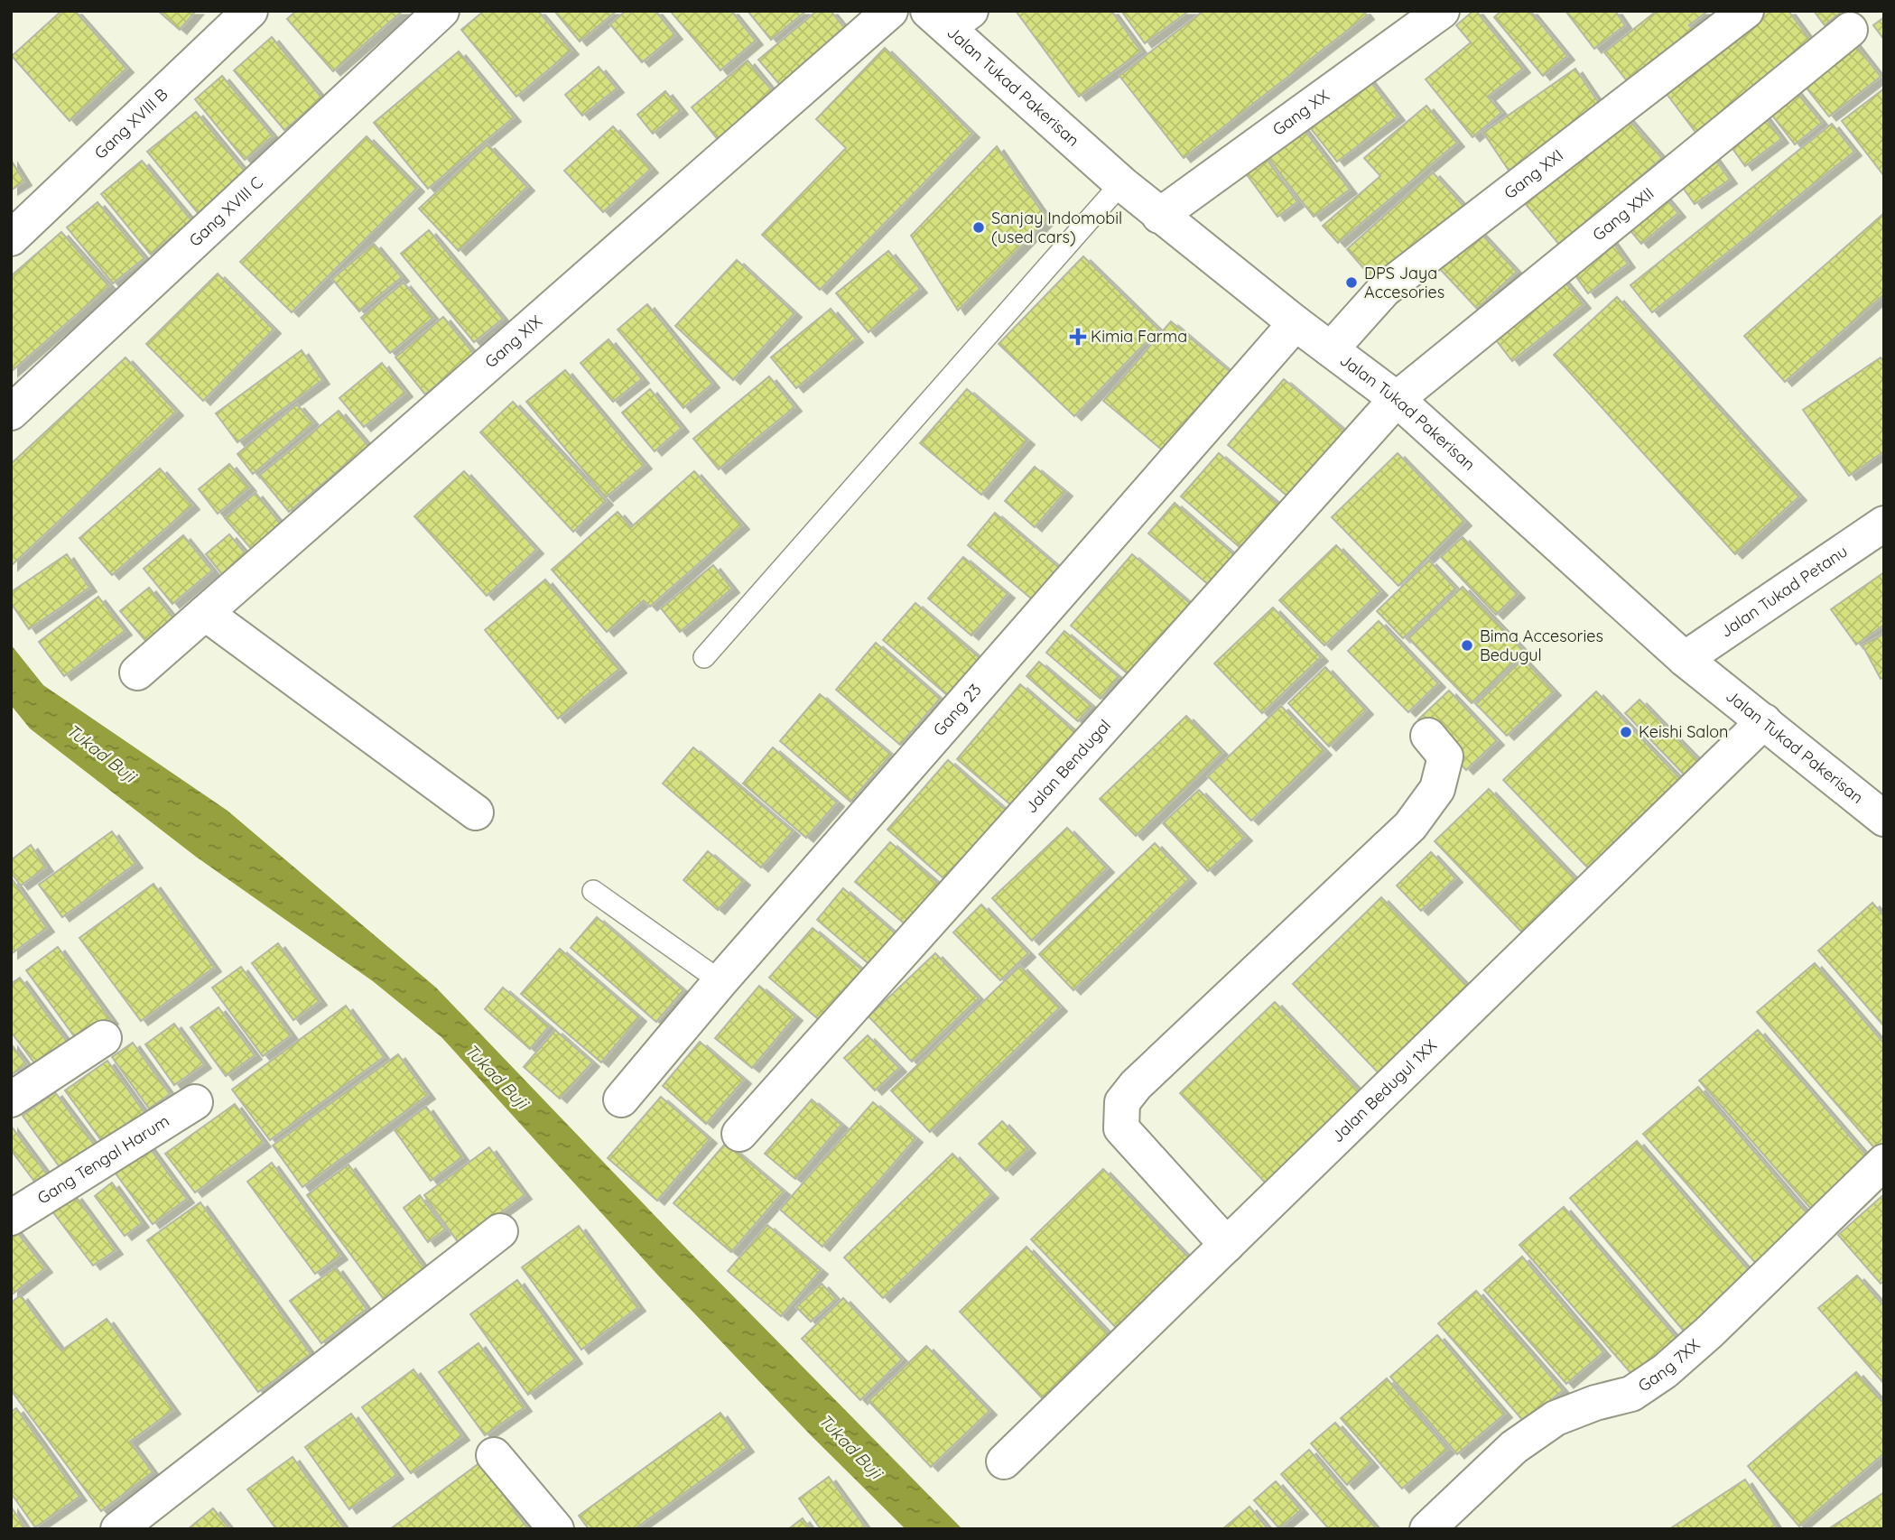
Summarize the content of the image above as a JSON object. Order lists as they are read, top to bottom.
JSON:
{
  "streets": {
    "street": [
      "Jalan Tukad Pakerisan",
      "Gang XX",
      "Gang XVIII B",
      "Gang XXI",
      "Gang XVIII C",
      "Gang XXII",
      "Gang XIX",
      "Jalan Tukad Petanu",
      "Gang 23",
      "Jalan Bendugal",
      "Jalan Bedugul 1XX",
      "Gang Tengal Harum",
      "Gang 7XX"
    ]
  },
  "crossings": [
    ["Jalan Tukad Pakerisan", "Gang XX"],
    ["Jalan Tukad Pakerisan", "Gang XXI"],
    ["Jalan Tukad Pakerisan", "Gang XXII"],
    ["Jalan Tukad Pakerisan", "Jalan Tukad Petanu"],
    ["Jalan Tukad Pakerisan", "Gang 23"],
    ["Jalan Tukad Pakerisan", "Jalan Bendugal"],
    ["Jalan Tukad Pakerisan", "Jalan Bedugul 1XX"],
    ["Gang XXII", "Jalan Bendugal"]
  ],
  "water": ["Tukad Buji"],
  "places": {
    "other": [
      "Sanjay Indomobil (used cars)",
      "DPS Jaya Accesories",
      "Bima Accesories Bedugul",
      "Keishi Salon"
    ],
    "health": ["Kimia Farma"]
  }
}
